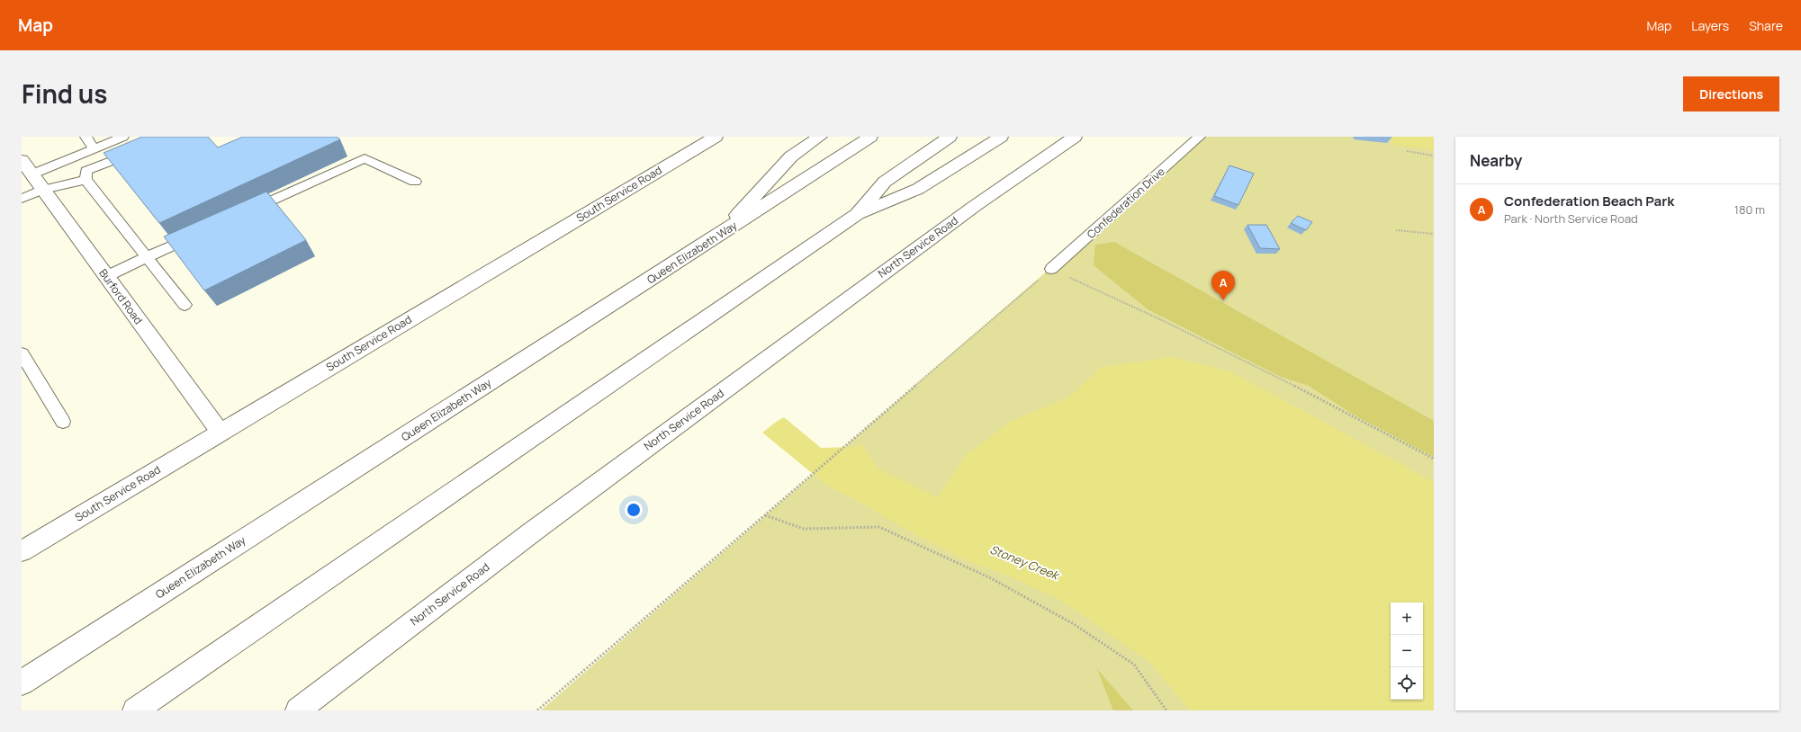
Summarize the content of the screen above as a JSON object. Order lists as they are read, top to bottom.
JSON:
{
  "streets": {
    "main road": [
      "South Service Road",
      "North Service Road",
      "Queen Elizabeth Way",
      "Burford Road"
    ],
    "lane": ["Confederation Drive"]
  },
  "crossings": [
    ["South Service Road", "Burford Road"]
  ],
  "water": ["Stoney Creek"],
  "page": {
    "header": "Map",
    "nav": ["Map", "Layers", "Share"],
    "title": "Find us",
    "buttons": "Directions",
    "heading": "Nearby",
    "list": [
      {
        "mark": "A",
        "name": "Confederation Beach Park",
        "note": "Park · North Service Road",
        "value": "180 m"
      }
    ],
    "pins": "A",
    "map_buttons": ["+", "−"]
  }
}
